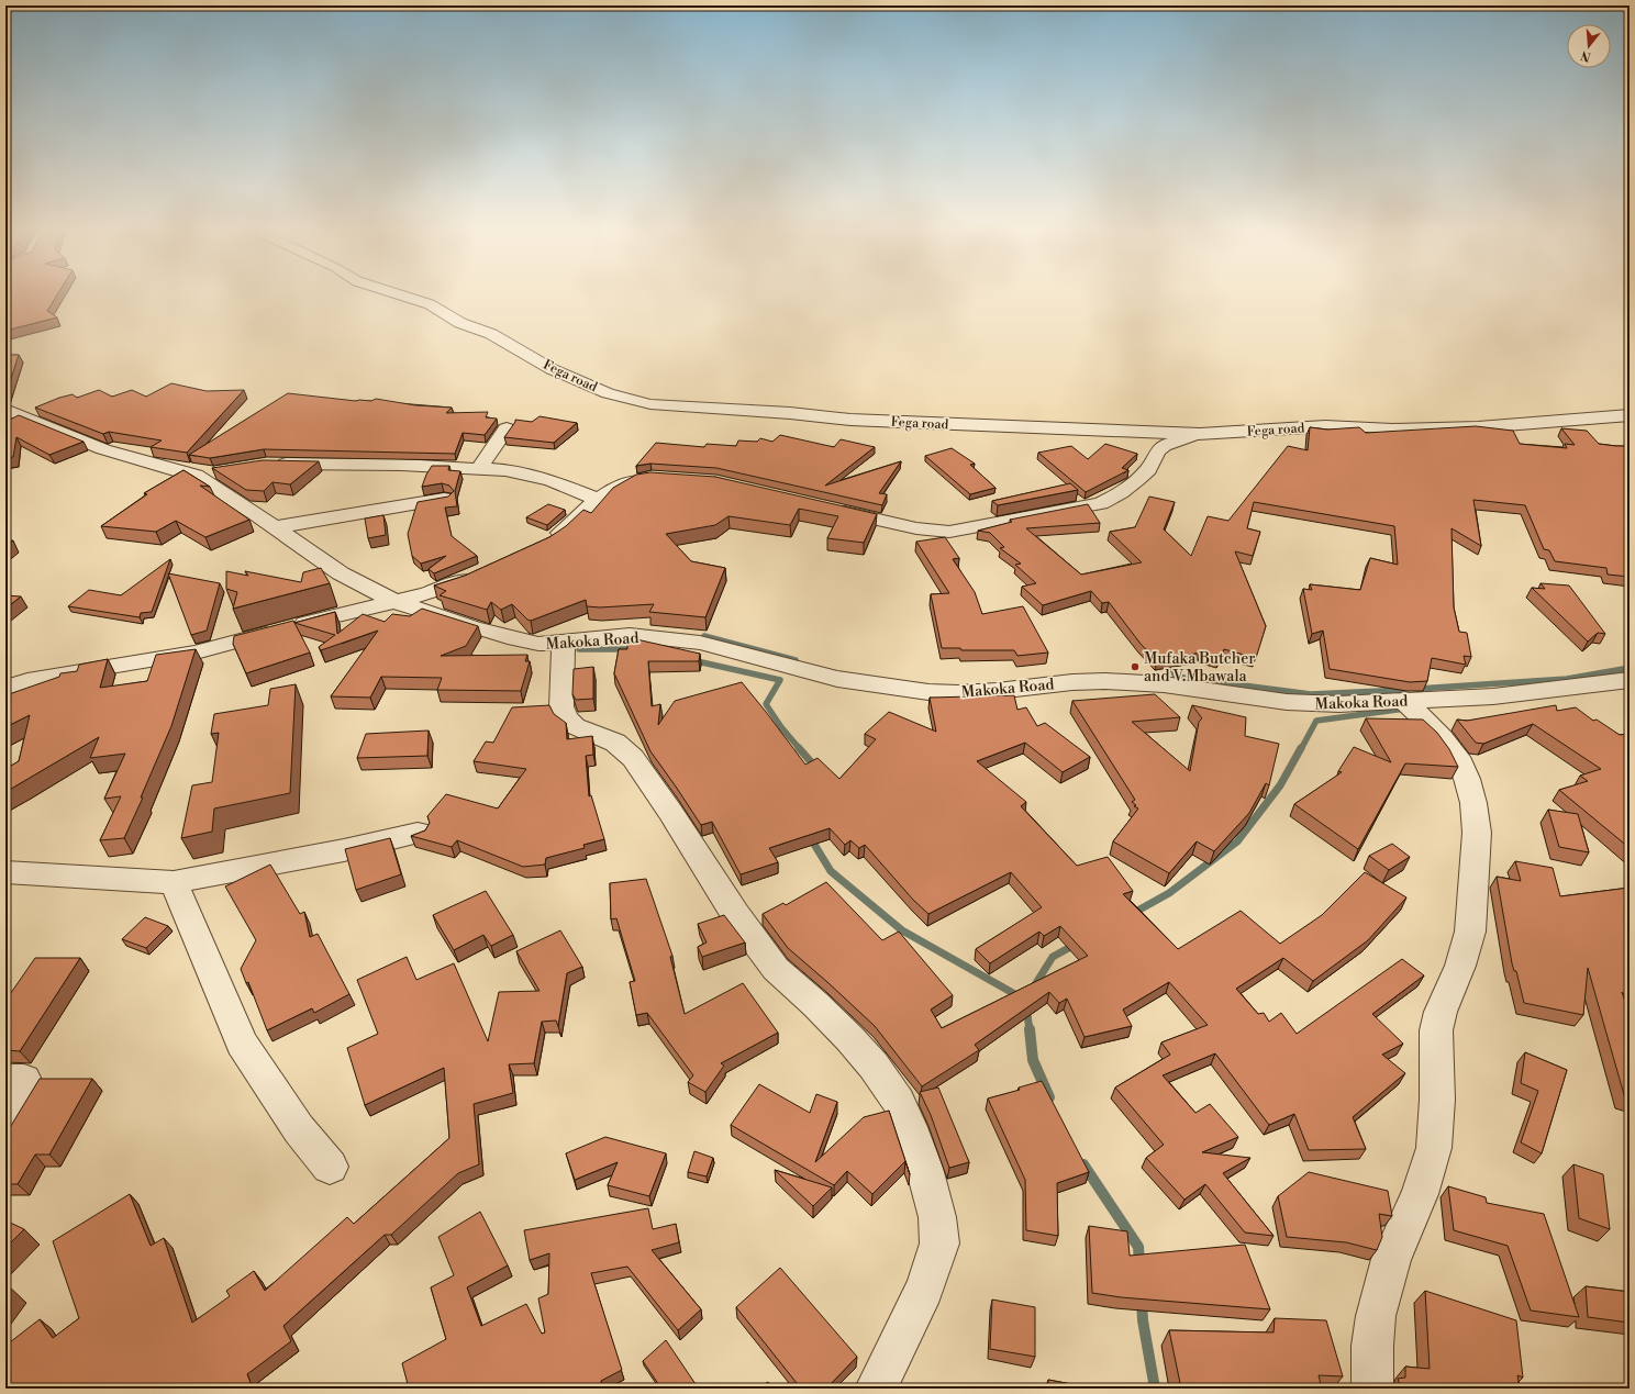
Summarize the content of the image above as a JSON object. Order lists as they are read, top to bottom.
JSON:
{
  "streets": {
    "street": ["Fega road", "Makoka Road"]
  },
  "places": ["Mufaka Butcher and V.Mbawala"],
  "north": "bottom"
}
